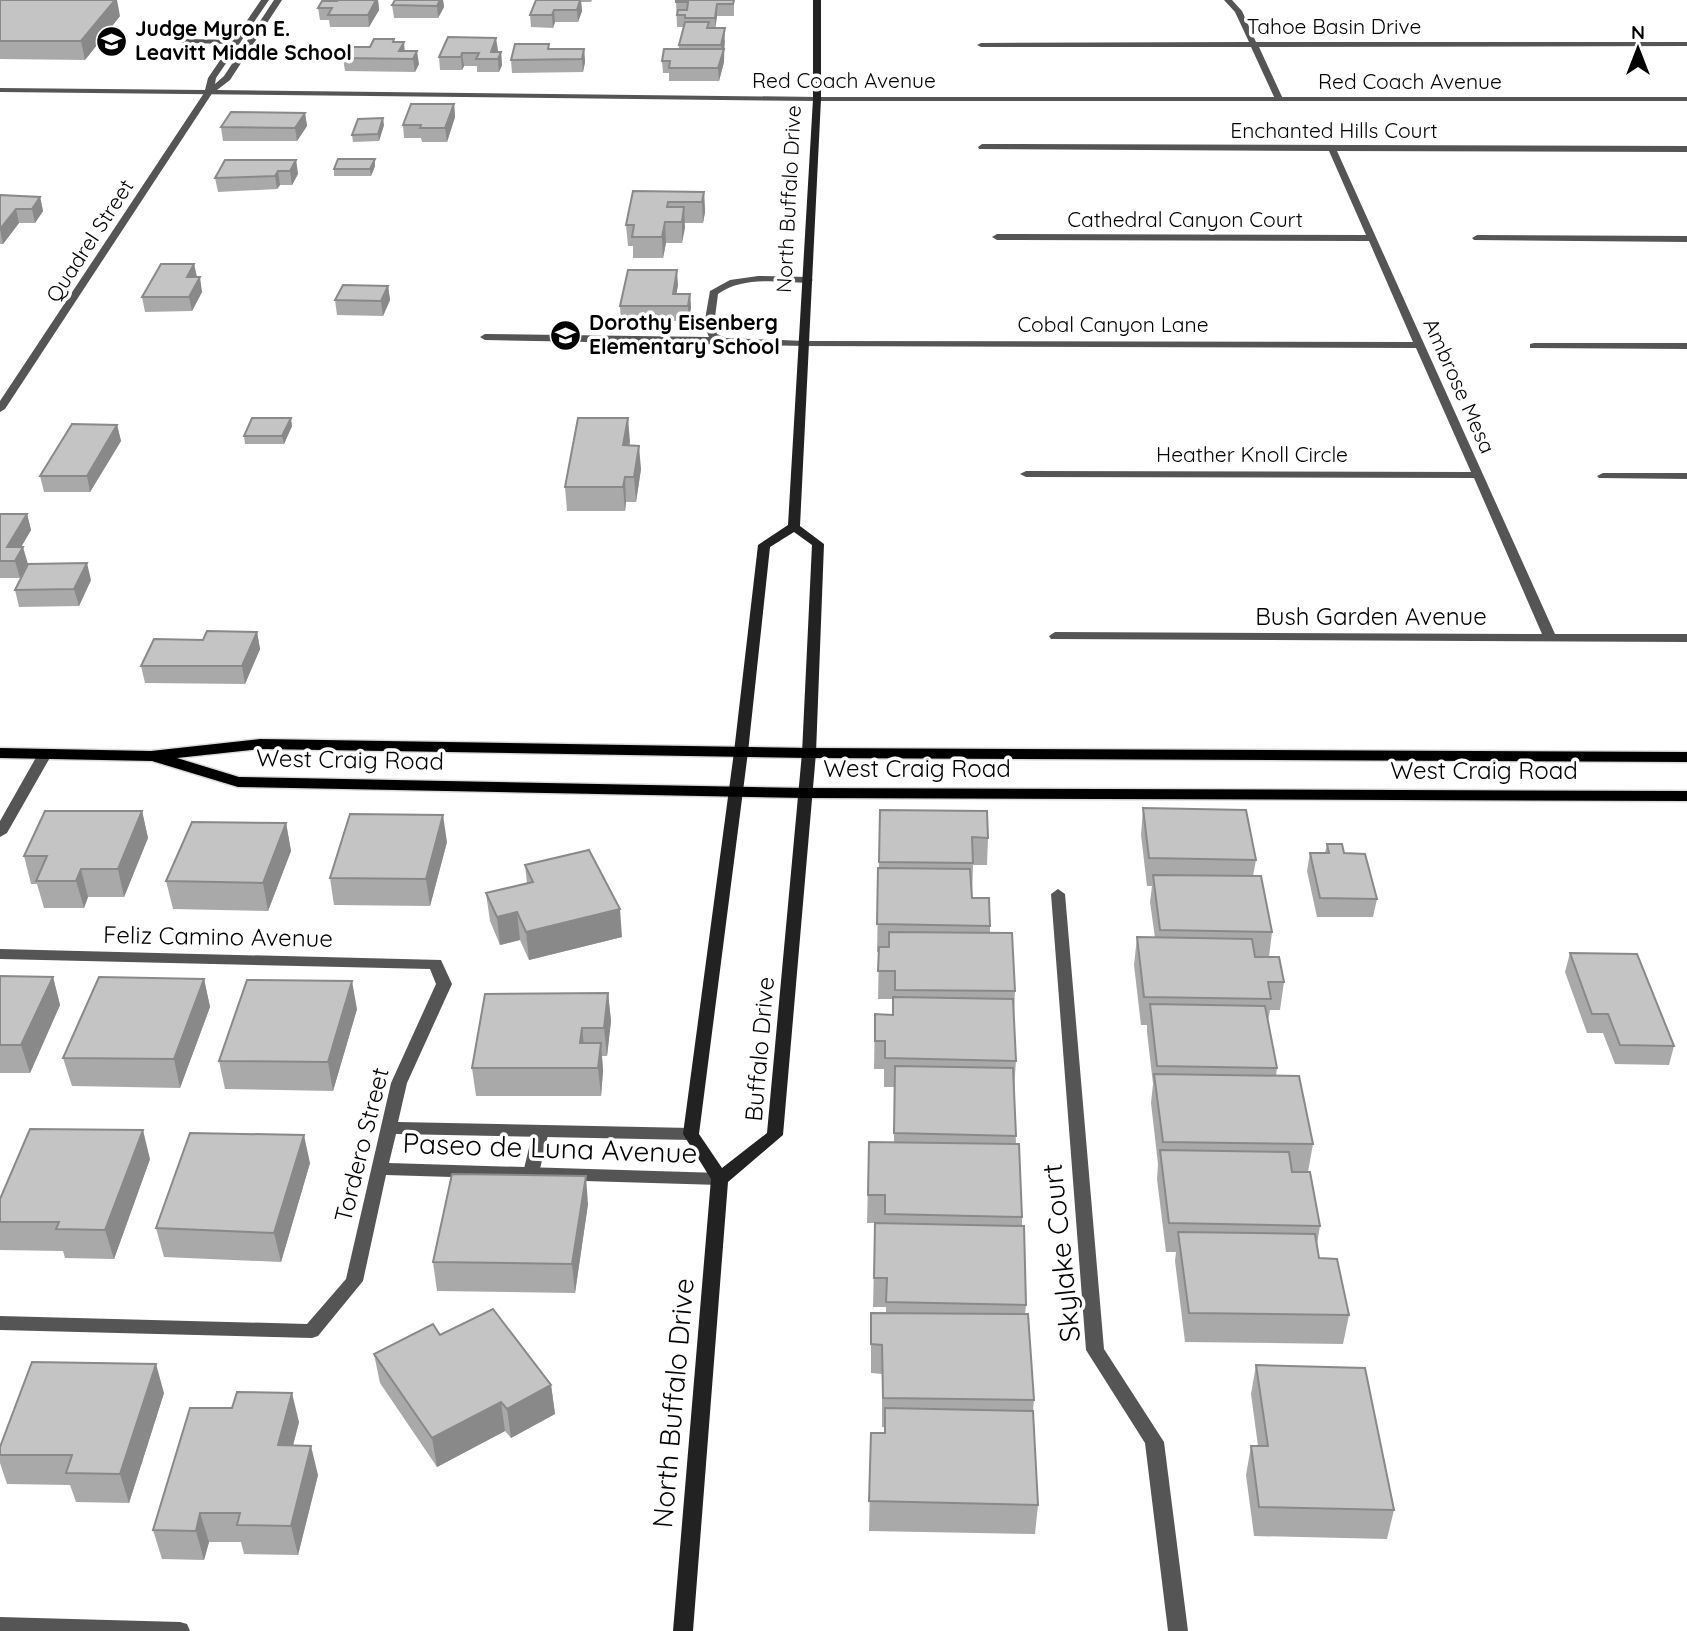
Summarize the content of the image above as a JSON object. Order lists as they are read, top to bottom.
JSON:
{
  "streets": {
    "main road": ["North Buffalo Drive", "West Craig Road", "Buffalo Drive"],
    "street": [
      "Tahoe Basin Drive",
      "Red Coach Avenue",
      "Enchanted Hills Court",
      "Cathedral Canyon Court",
      "Quadrel Street",
      "Cobal Canyon Lane",
      "Ambrose Mesa",
      "Heather Knoll Circle",
      "Bush Garden Avenue",
      "Feliz Camino Avenue",
      "Tordero Street",
      "Paseo de Luna Avenue",
      "Skylake Court"
    ]
  },
  "crossings": [
    ["Red Coach Avenue", "North Buffalo Drive"],
    ["Red Coach Avenue", "Quadrel Street"],
    ["Enchanted Hills Court", "Ambrose Mesa"],
    ["North Buffalo Drive", "Cobal Canyon Lane"],
    ["North Buffalo Drive", "Buffalo Drive"],
    ["North Buffalo Drive", "Paseo de Luna Avenue"],
    ["Cathedral Canyon Court", "Ambrose Mesa"],
    ["Cobal Canyon Lane", "Ambrose Mesa"],
    ["Ambrose Mesa", "Heather Knoll Circle"],
    ["Ambrose Mesa", "Bush Garden Avenue"],
    ["West Craig Road", "Buffalo Drive"],
    ["Feliz Camino Avenue", "Tordero Street"],
    ["Buffalo Drive", "Paseo de Luna Avenue"],
    ["Tordero Street", "Paseo de Luna Avenue"]
  ],
  "places": {
    "school or university": ["Judge Myron E. Leavitt Middle School", "Dorothy Eisenberg Elementary School"]
  },
  "north": "top"
}
